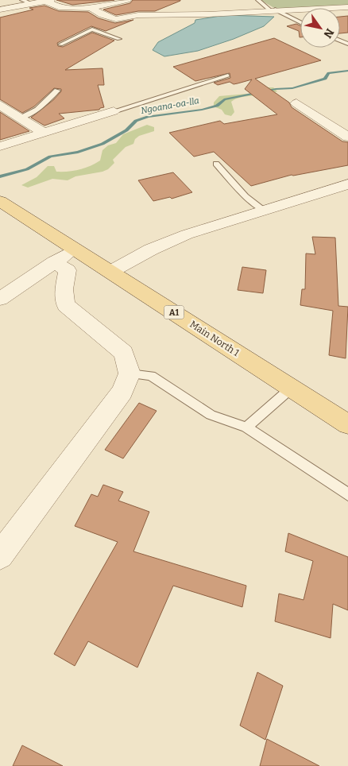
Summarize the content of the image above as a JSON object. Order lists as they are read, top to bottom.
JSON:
{
  "streets": {
    "main road": ["A1", "Main North 1"]
  },
  "water": ["Ngoana-oa-lla"],
  "north": "bottom right"
}
